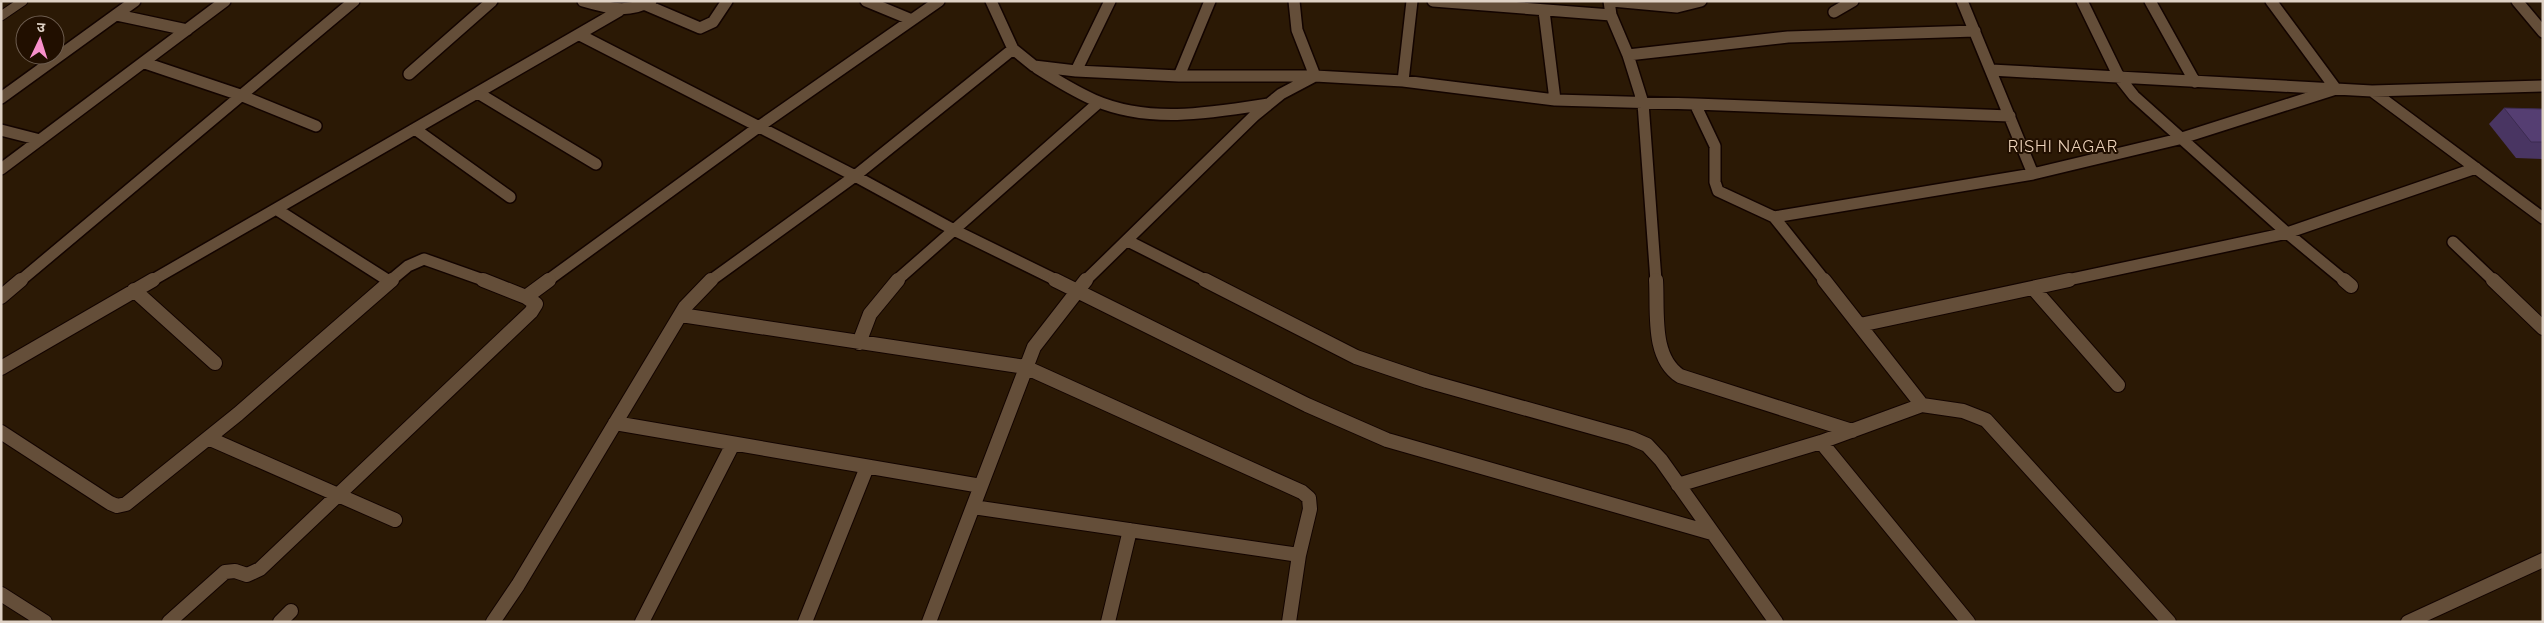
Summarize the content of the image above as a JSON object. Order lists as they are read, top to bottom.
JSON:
{
  "districts": ["RISHI NAGAR"],
  "north": "top"
}
